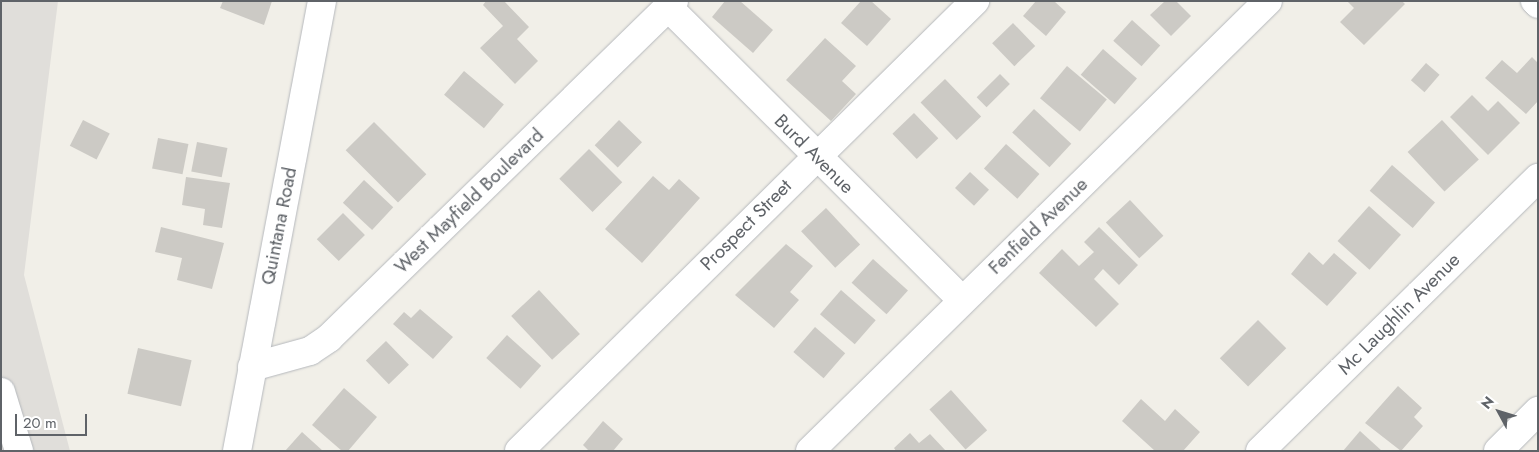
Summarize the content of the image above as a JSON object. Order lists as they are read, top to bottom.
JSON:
{
  "streets": {
    "street": [
      "Burd Avenue",
      "West Mayfield Boulevard",
      "Prospect Street",
      "Quintana Road",
      "Fenfield Avenue",
      "Mc Laughlin Avenue"
    ]
  },
  "crossings": [
    ["Burd Avenue", "West Mayfield Boulevard"],
    ["Burd Avenue", "Prospect Street"],
    ["Burd Avenue", "Fenfield Avenue"],
    ["West Mayfield Boulevard", "Quintana Road"]
  ],
  "scale_bar": "20 m",
  "north": "top left"
}
